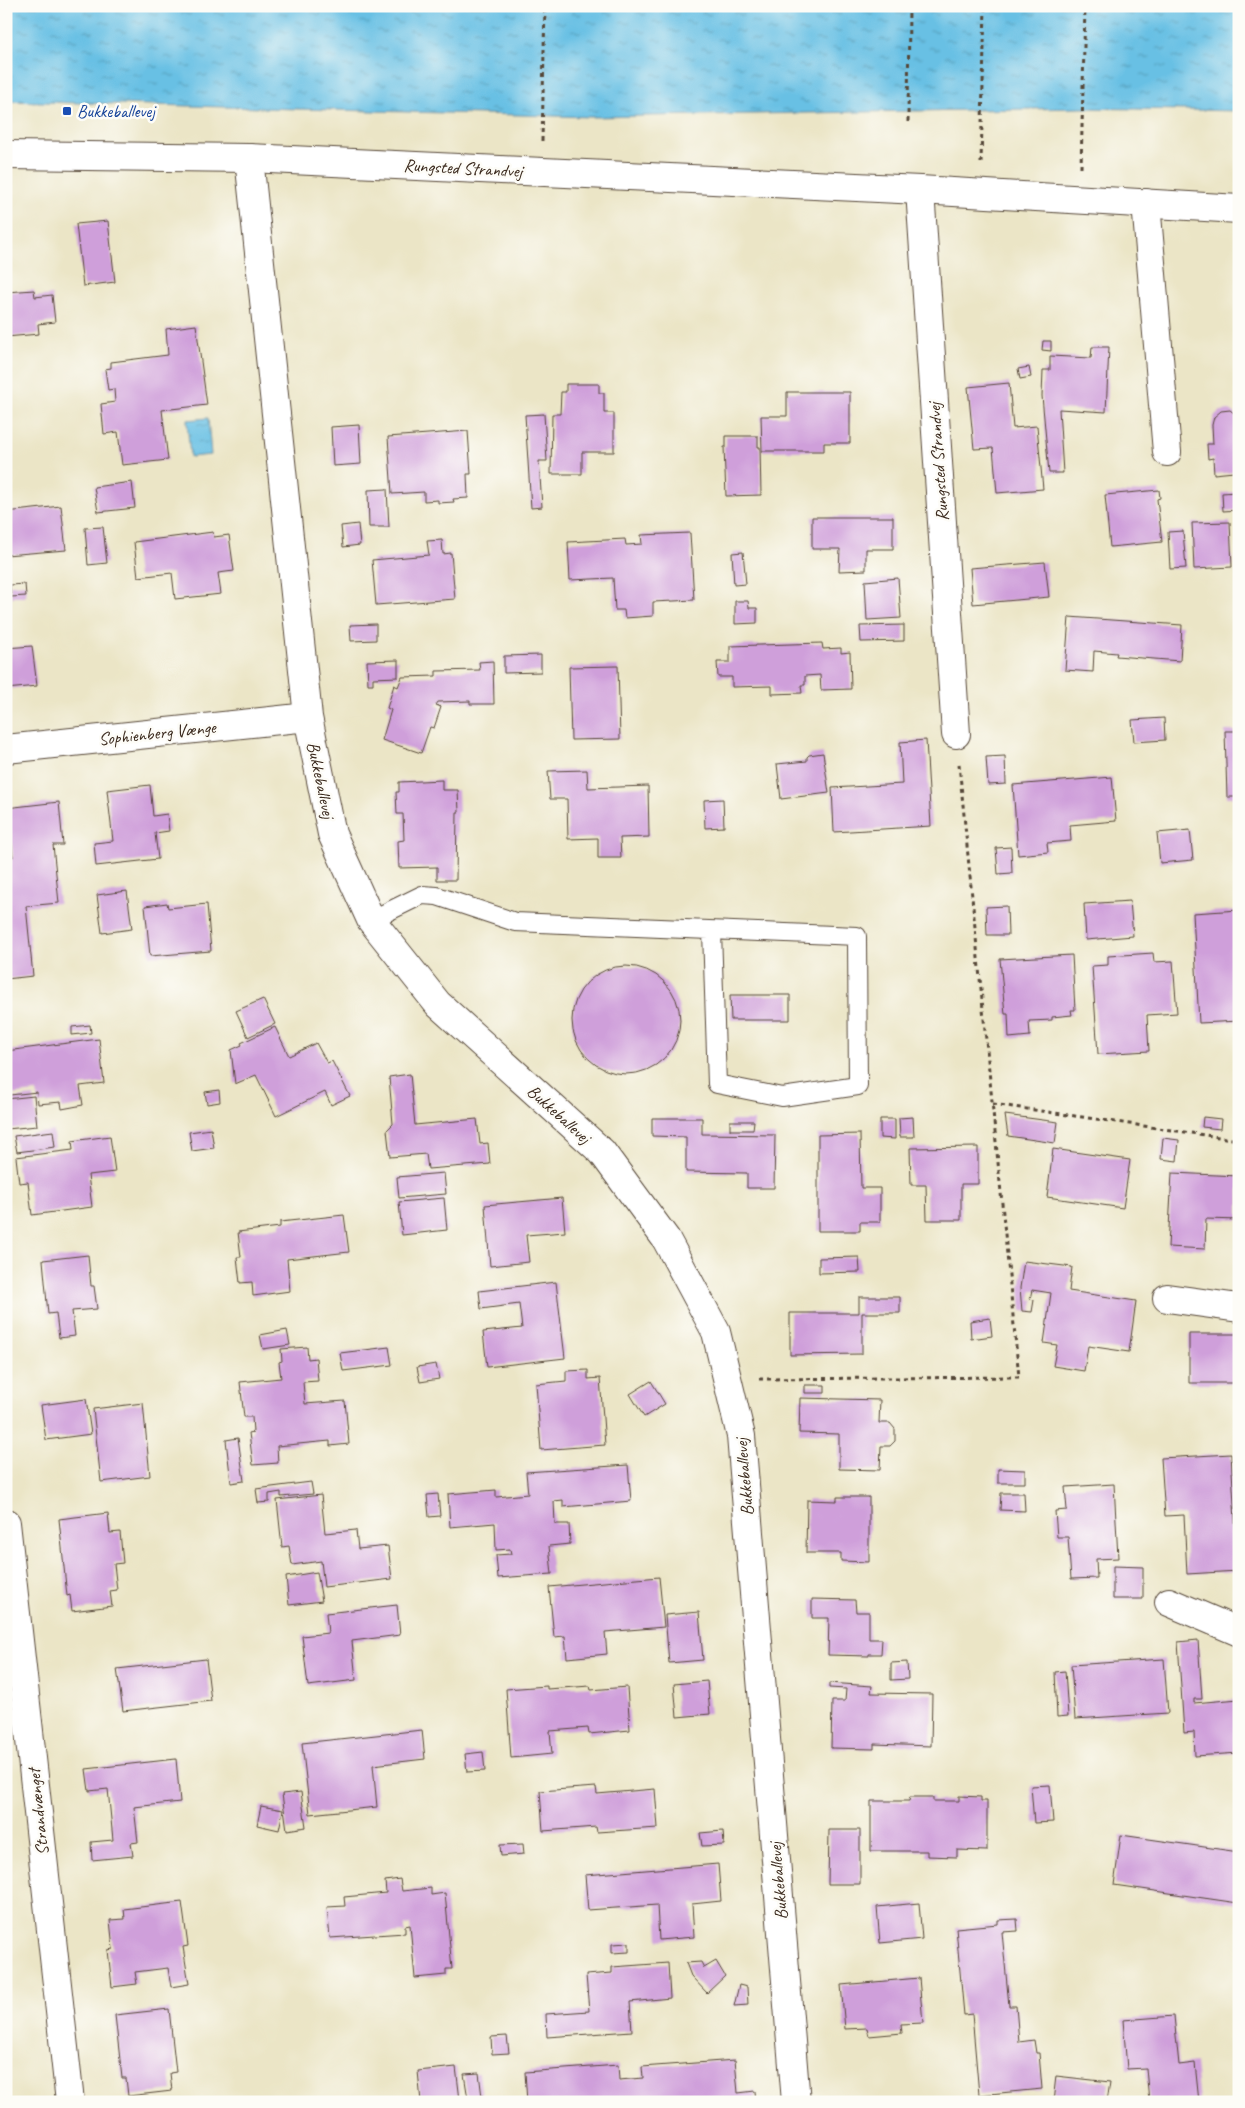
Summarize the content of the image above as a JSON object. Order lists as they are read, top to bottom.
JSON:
{
  "streets": {
    "street": [
      "Rungsted Strandvej",
      "Sophienberg Vænge",
      "Bukkeballevej",
      "Strandvænget"
    ]
  },
  "crossings": [
    ["Rungsted Strandvej", "Bukkeballevej"],
    ["Sophienberg Vænge", "Bukkeballevej"]
  ],
  "places": {
    "transit": ["Bukkeballevej"]
  }
}
